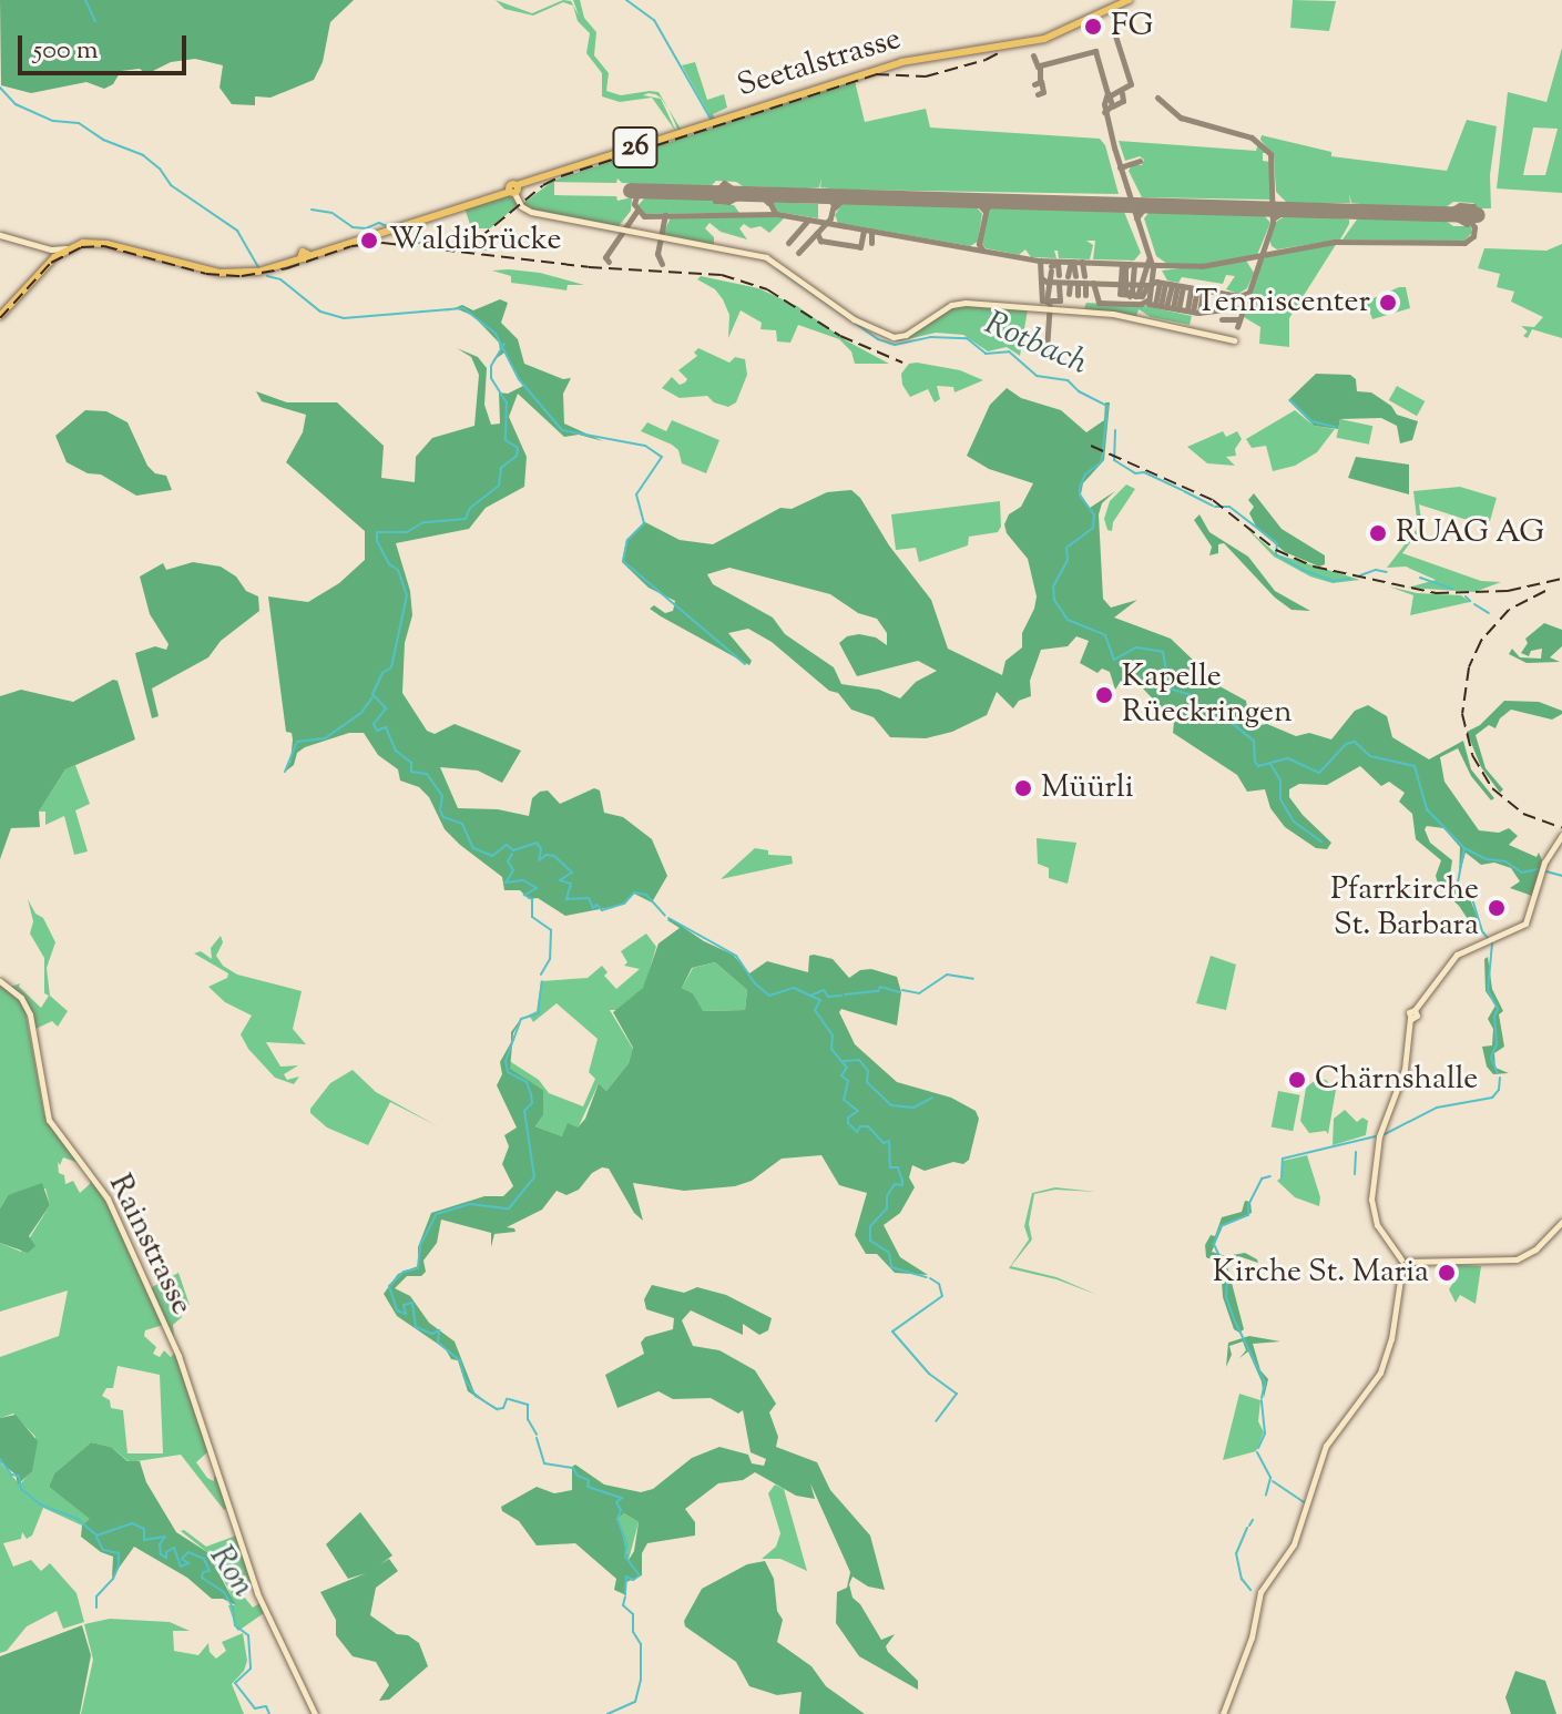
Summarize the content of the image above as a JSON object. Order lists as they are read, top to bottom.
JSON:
{
  "streets": {
    "main road": ["Seetalstrasse", "26", "Rainstrasse"]
  },
  "crossings": [
    ["Seetalstrasse", "26"]
  ],
  "water": ["Rotbach", "Ron"],
  "places": [
    "FG",
    "Waldibrücke",
    "Tenniscenter",
    "RUAG AG",
    "Kapelle Rüeckringen",
    "Müürli",
    "Pfarrkirche St. Barbara",
    "Chärnshalle",
    "Kirche St. Maria"
  ],
  "scale_bar": "500 m"
}
